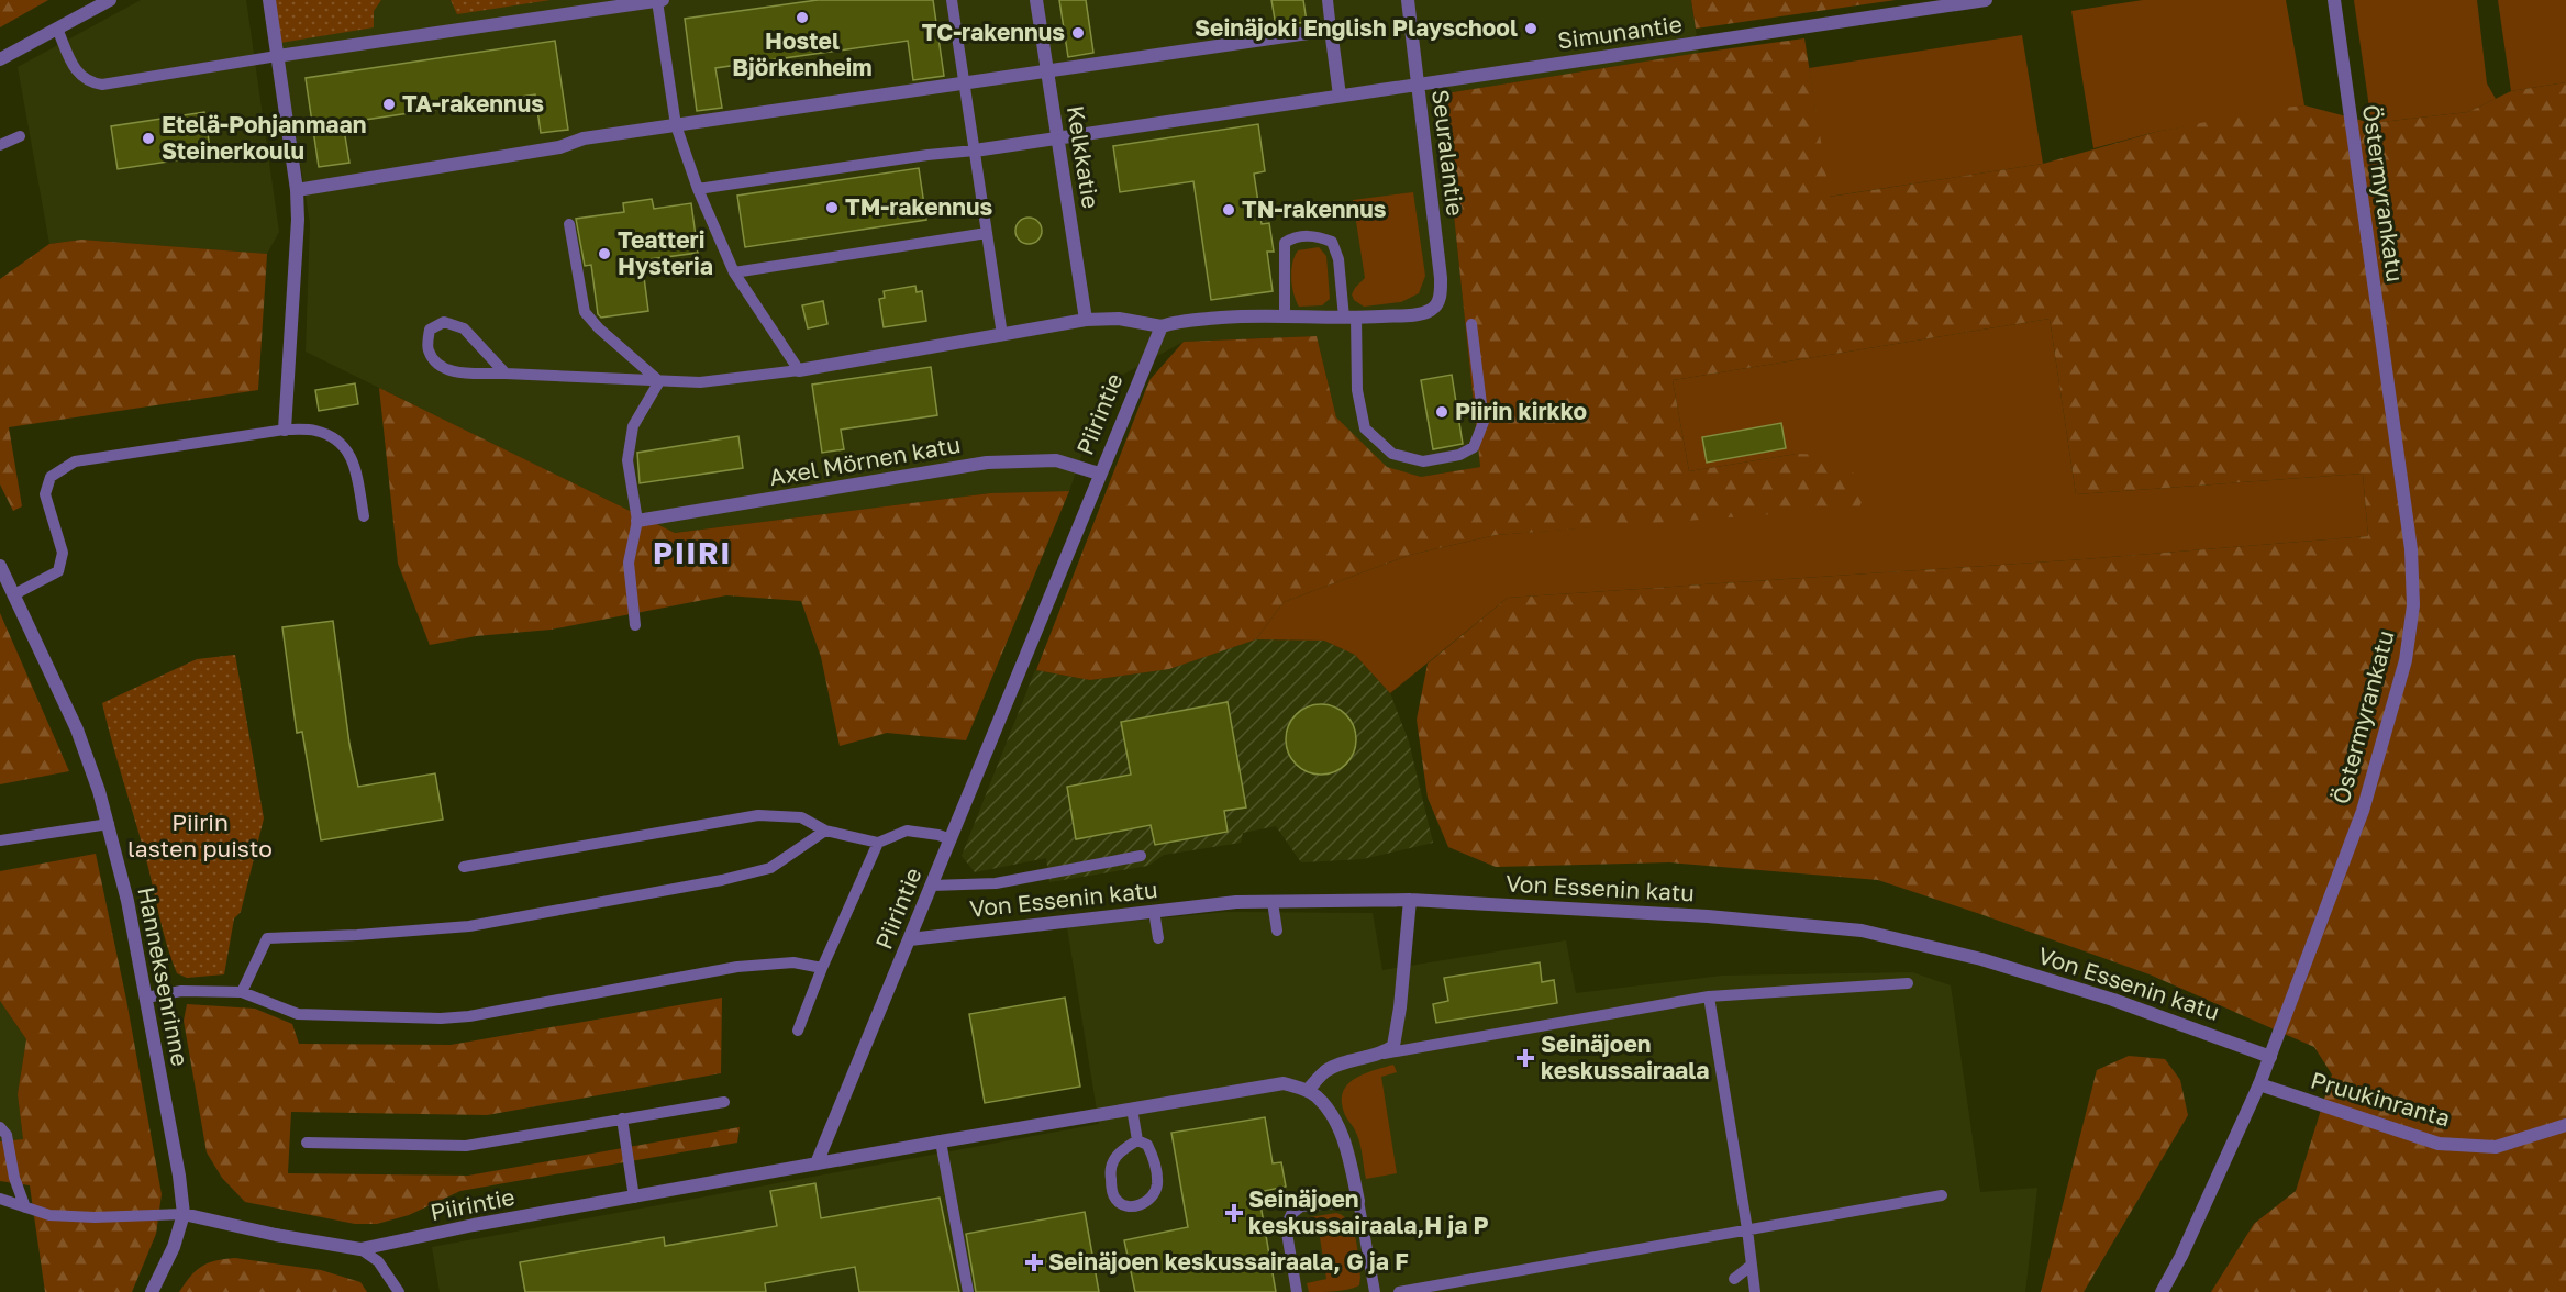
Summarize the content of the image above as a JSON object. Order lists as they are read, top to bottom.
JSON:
{
  "streets": {
    "street": [
      "Simunantie",
      "Seuralantie",
      "Kelkkatie",
      "Östermyrankatu",
      "Piirintie",
      "Axel Mörnen katu",
      "Von Essenin katu",
      "Hanneksenrinne",
      "Pruukinranta"
    ]
  },
  "crossings": [
    ["Simunantie", "Seuralantie"],
    ["Simunantie", "Kelkkatie"],
    ["Östermyrankatu", "Von Essenin katu"],
    ["Östermyrankatu", "Pruukinranta"],
    ["Piirintie", "Axel Mörnen katu"],
    ["Piirintie", "Von Essenin katu"],
    ["Piirintie", "Hanneksenrinne"]
  ],
  "districts": ["PIIRI"],
  "parks": ["Piirin lasten puisto"],
  "places": {
    "other": [
      "Hostel Björkenheim",
      "Seinäjoki English Playschool",
      "TC-rakennus",
      "TA-rakennus",
      "Etelä-Pohjanmaan Steinerkoulu",
      "TM-rakennus",
      "TN-rakennus",
      "Teatteri Hysteria",
      "Piirin kirkko"
    ],
    "health": ["Seinäjoen keskussairaala", "Seinäjoen keskussairaala,H ja P", "Seinäjoen keskussairaala, G ja F"]
  }
}
